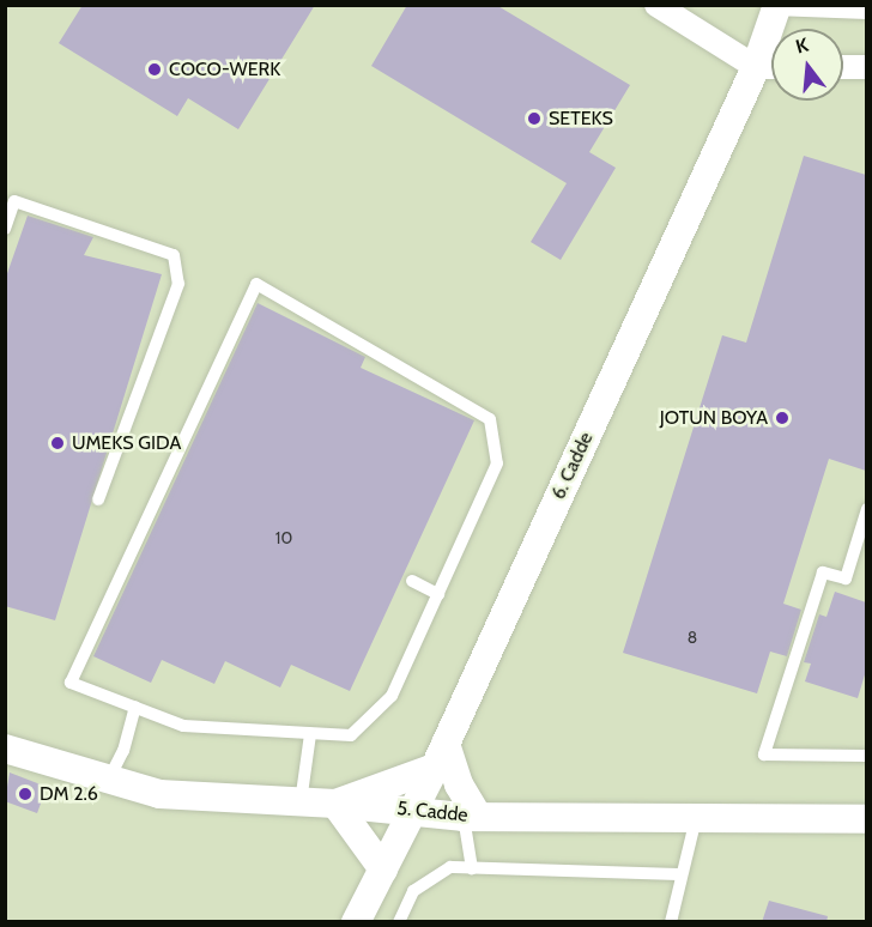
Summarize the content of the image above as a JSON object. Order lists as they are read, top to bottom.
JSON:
{
  "streets": {
    "street": ["6. Cadde", "5. Cadde"]
  },
  "crossings": [
    ["6. Cadde", "5. Cadde"]
  ],
  "places": [
    "COCO-WERK",
    "SETEKS",
    "JOTUN BOYA",
    "UMEKS GIDA",
    "DM 2.6"
  ],
  "house_numbers": ["10", "8"],
  "north": "top"
}
